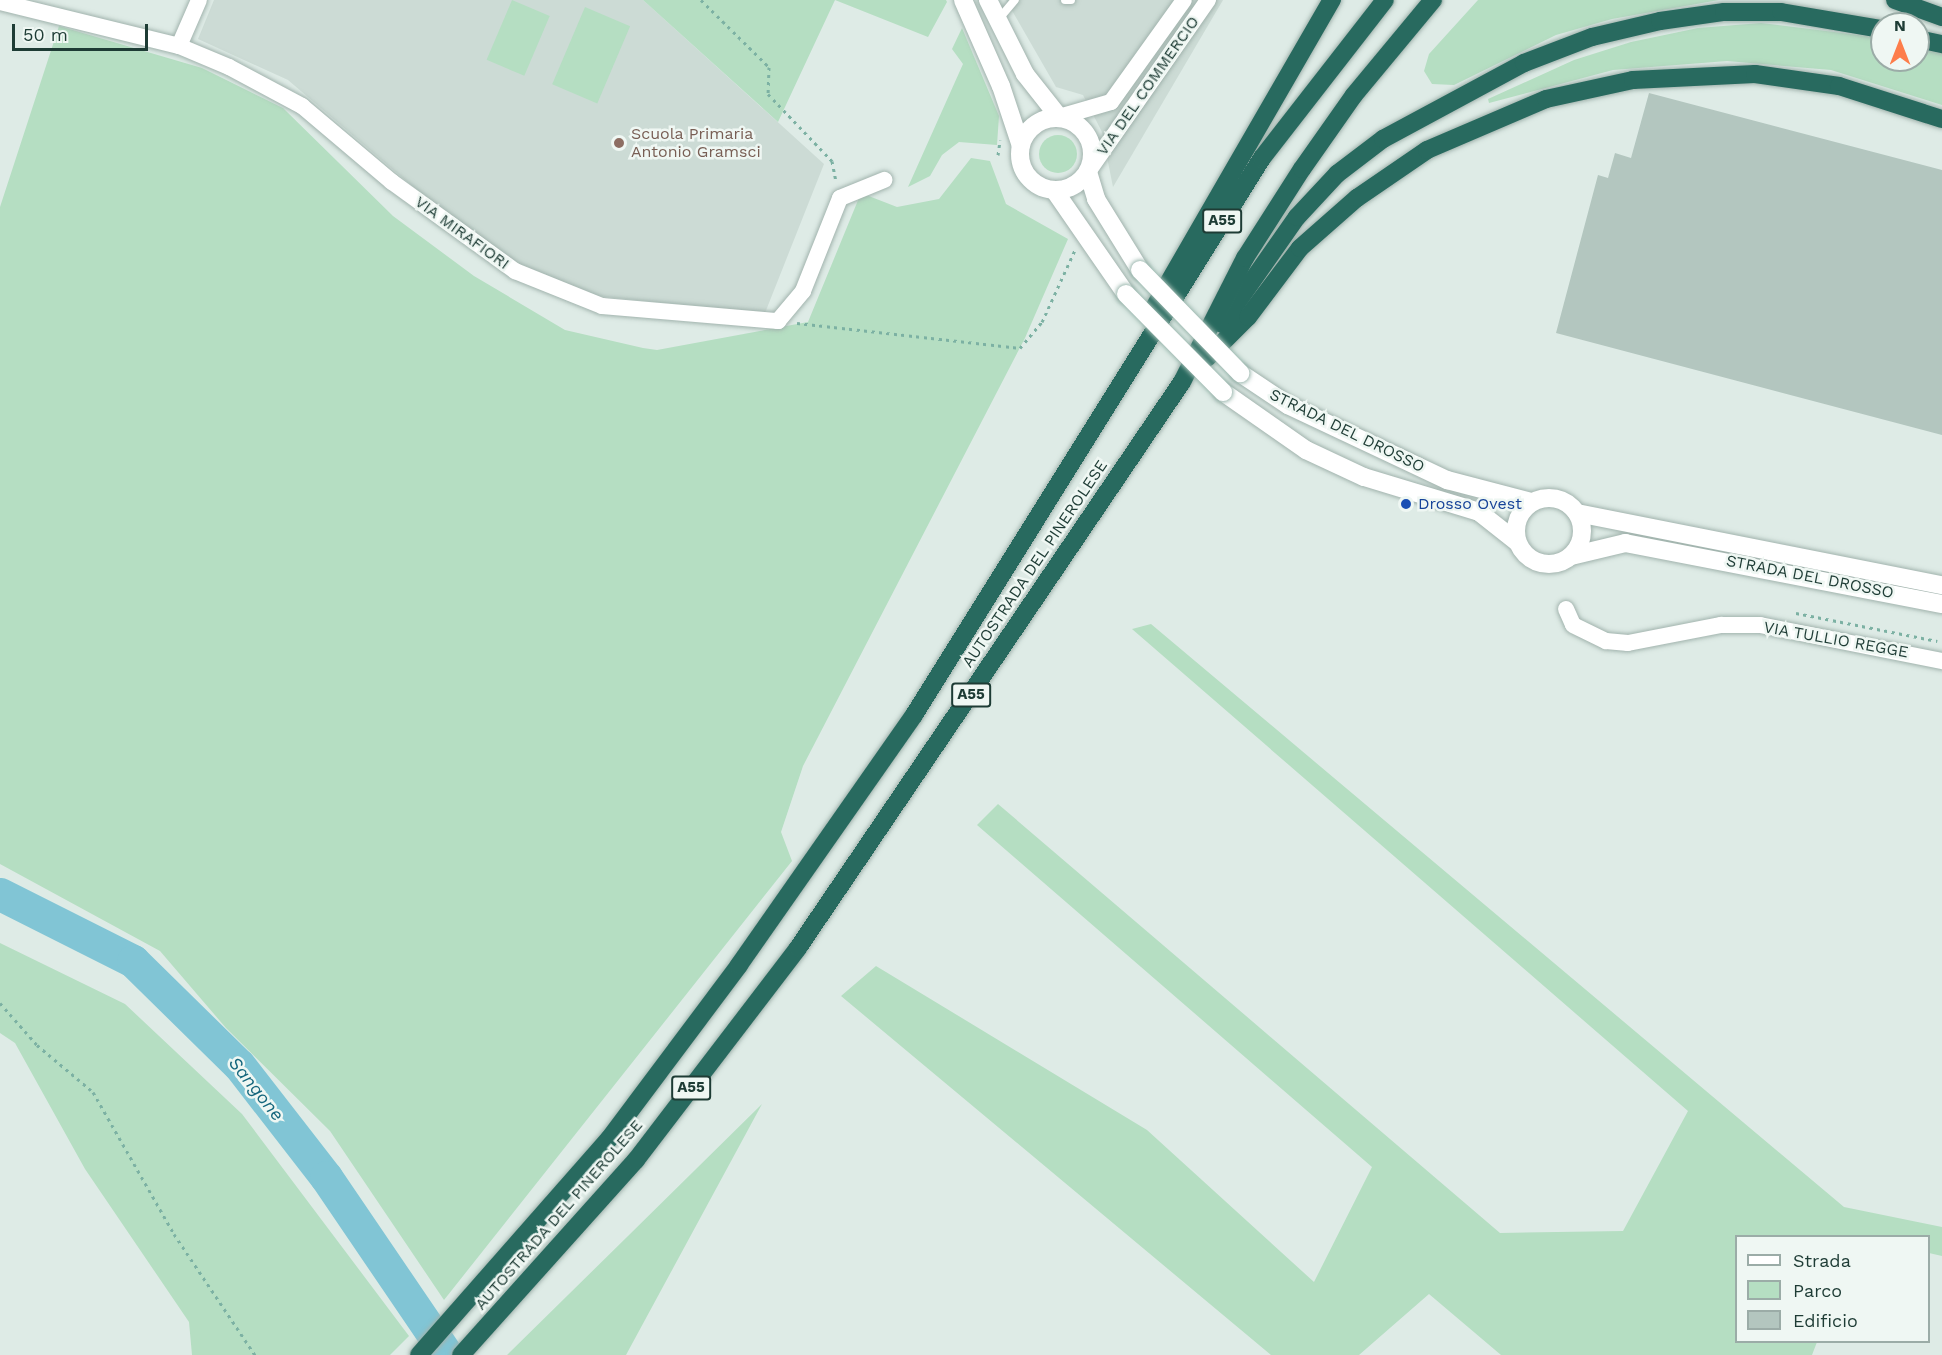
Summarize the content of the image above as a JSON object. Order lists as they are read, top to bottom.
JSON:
{
  "streets": {
    "highway": ["A55", "AUTOSTRADA DEL PINEROLESE"],
    "street": [
      "VIA DEL COMMERCIO",
      "VIA MIRAFIORI",
      "STRADA DEL DROSSO",
      "VIA TULLIO REGGE"
    ]
  },
  "crossings": [
    ["VIA DEL COMMERCIO", "STRADA DEL DROSSO"]
  ],
  "water": ["Sangone"],
  "places": ["Scuola Primaria Antonio Gramsci", "Drosso Ovest"],
  "legend": ["Strada", "Parco", "Edificio"],
  "scale_bar": "50 m",
  "north": "top"
}
